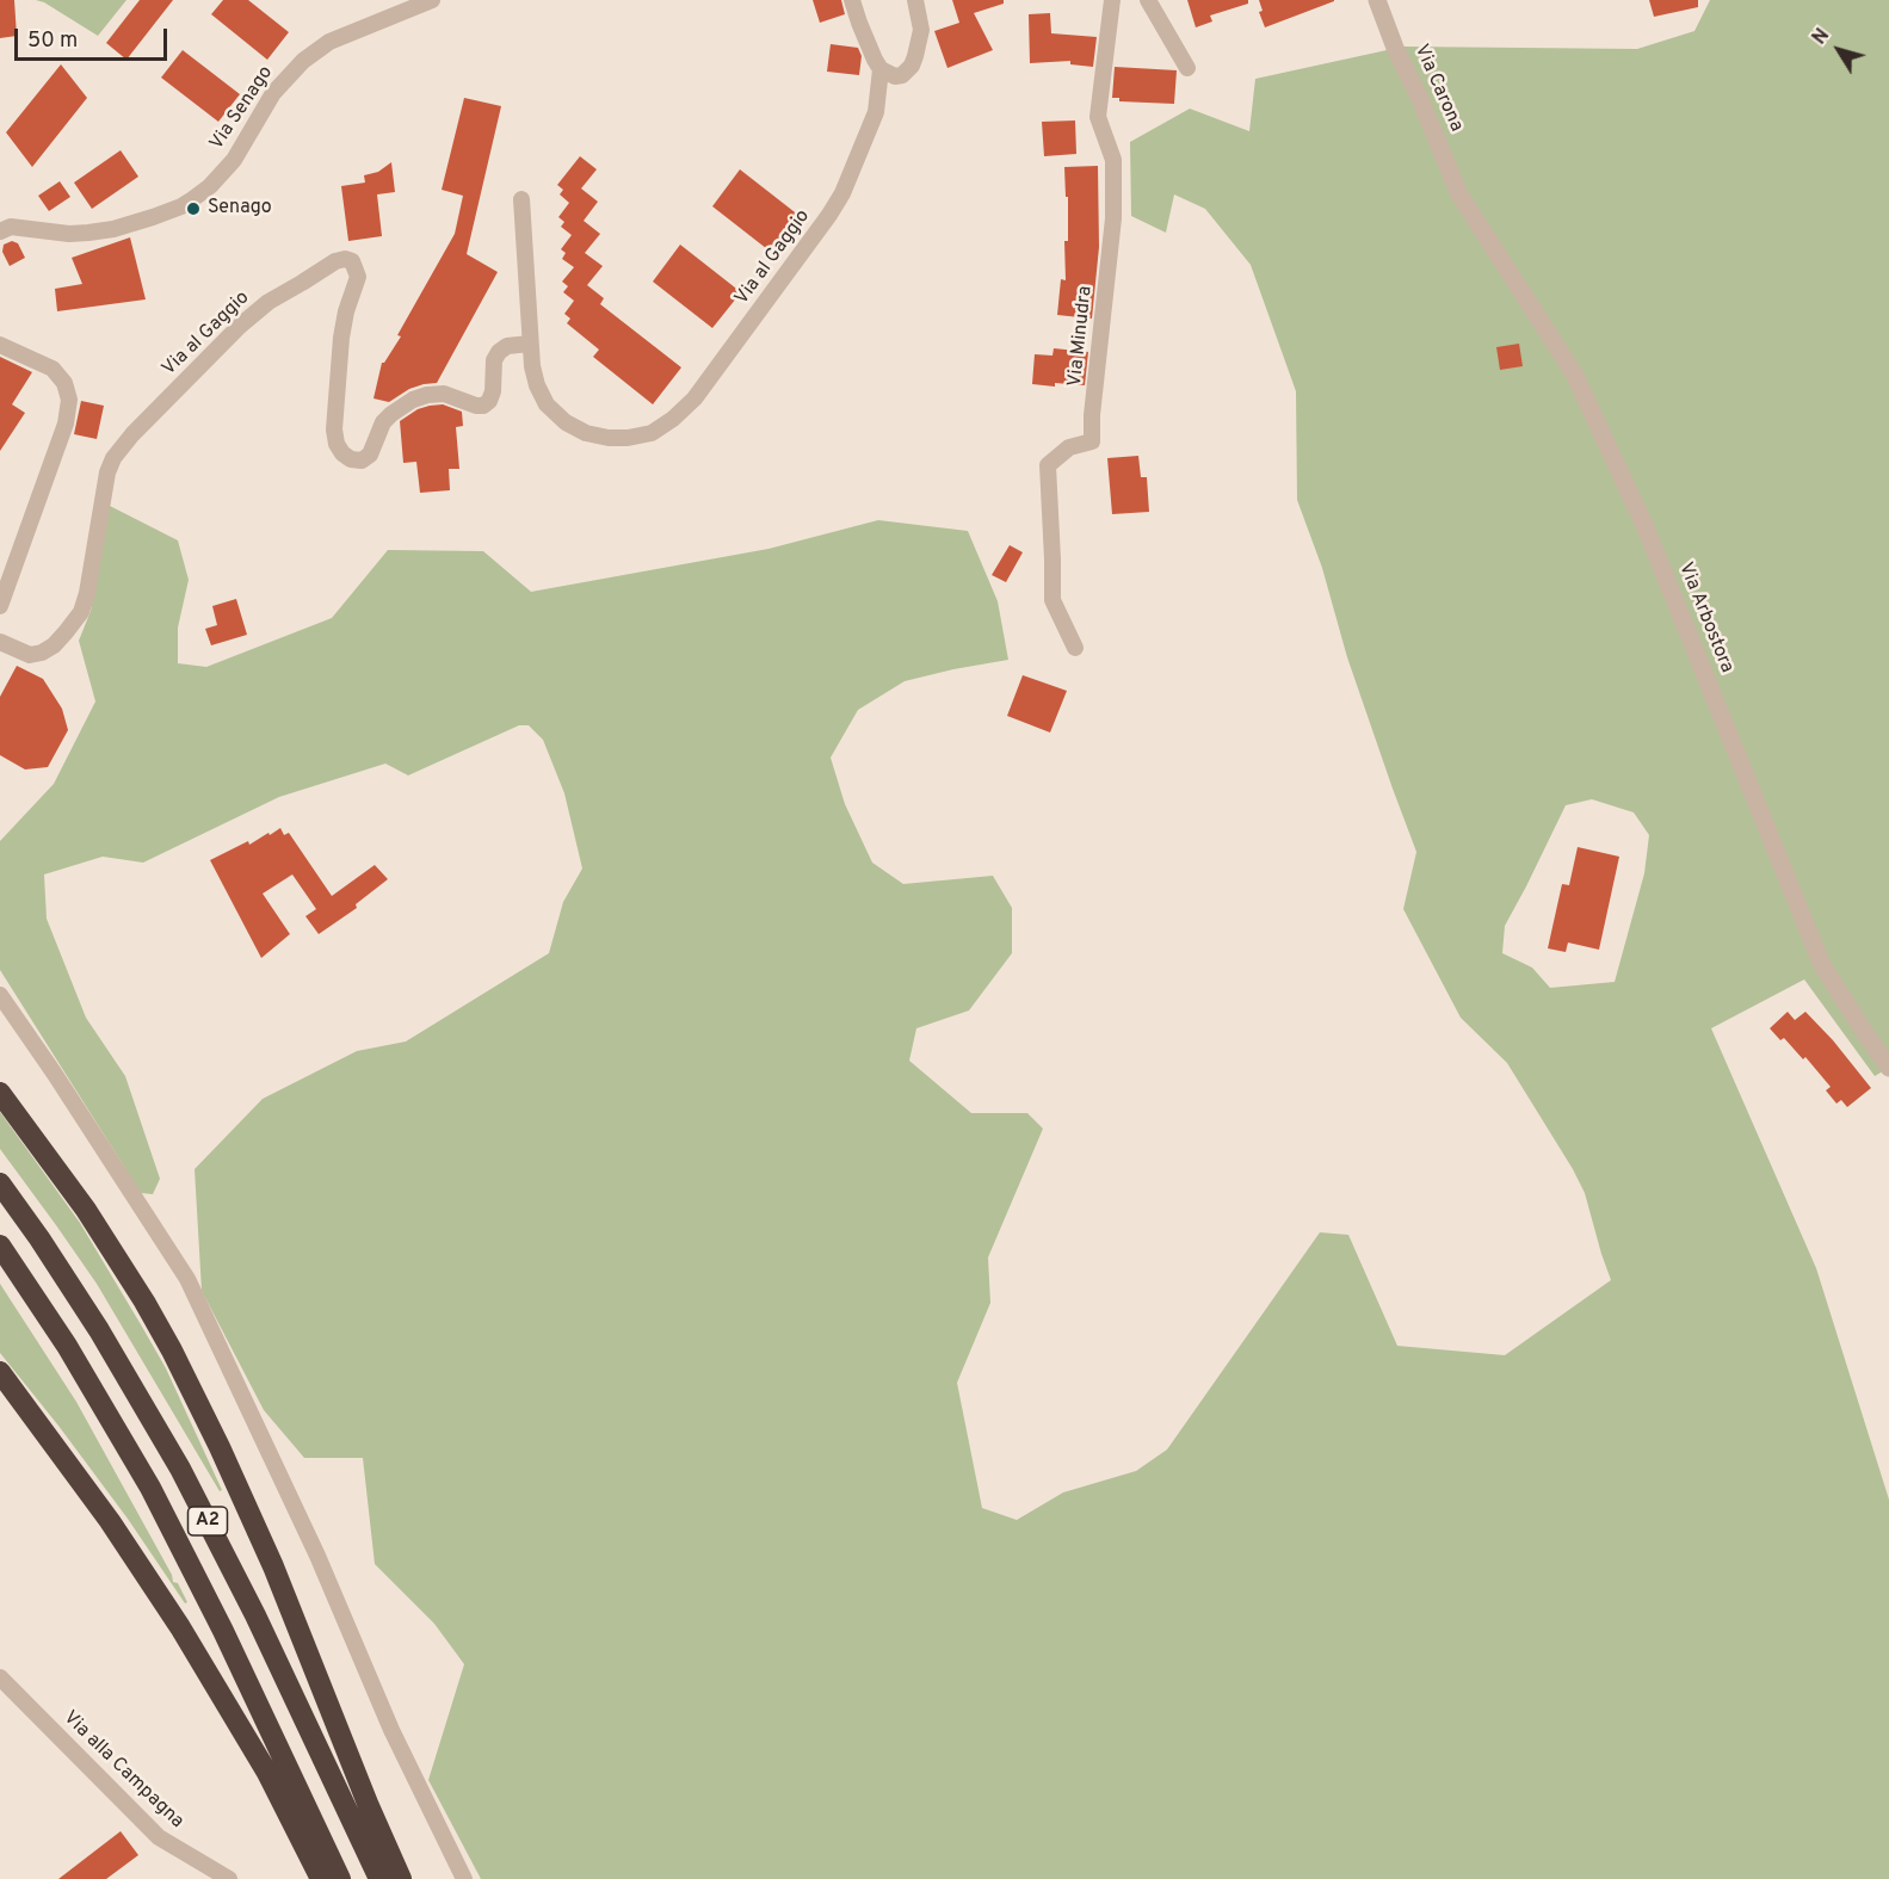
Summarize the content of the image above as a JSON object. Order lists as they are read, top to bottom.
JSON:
{
  "streets": {
    "highway": ["A2"],
    "street": [
      "Via Carona",
      "Via Senago",
      "Via al Gaggio",
      "Via Minudra",
      "Via Arbostora",
      "Via alla Campagna"
    ]
  },
  "crossings": [
    ["Via Carona", "Via Arbostora"]
  ],
  "places": ["Senago"],
  "scale_bar": "50 m",
  "north": "top left"
}
